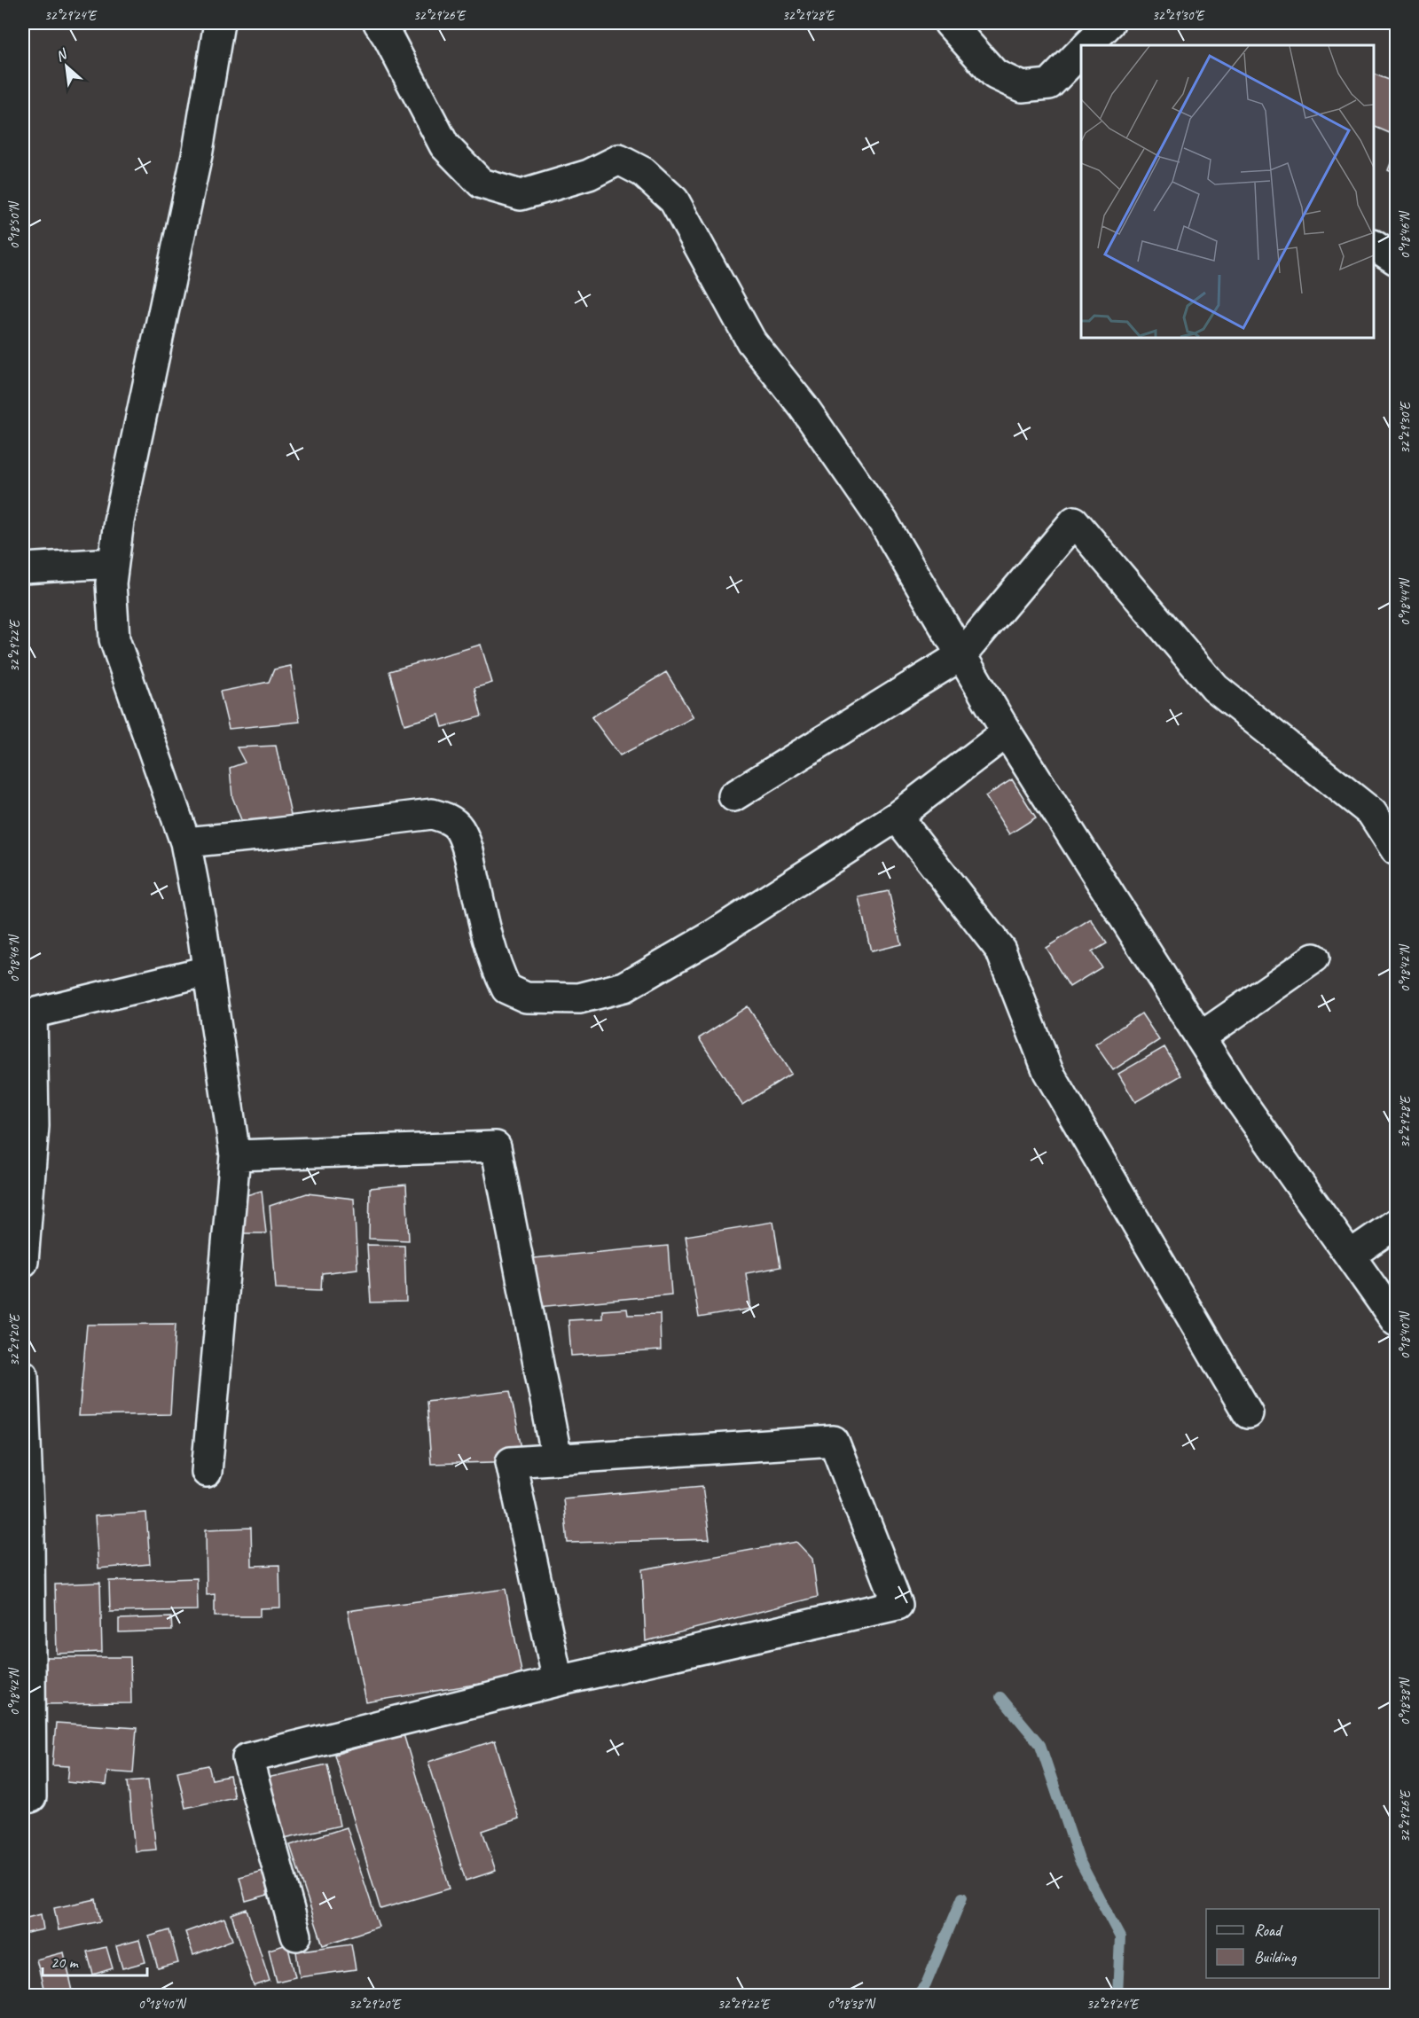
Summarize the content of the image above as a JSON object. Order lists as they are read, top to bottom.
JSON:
{
  "legend": ["Road", "Building"],
  "scale_bar": "20 m",
  "north": "top left",
  "coordinates": [
    "32°29'24\"E",
    "32°29'26\"E",
    "32°29'28\"E",
    "32°29'30\"E",
    "0°18'50\"N",
    "0°18'46\"N",
    "0°18'44\"N",
    "32°29'22\"E",
    "0°18'42\"N",
    "0°18'40\"N",
    "32°29'20\"E",
    "0°18'38\"N"
  ]
}
